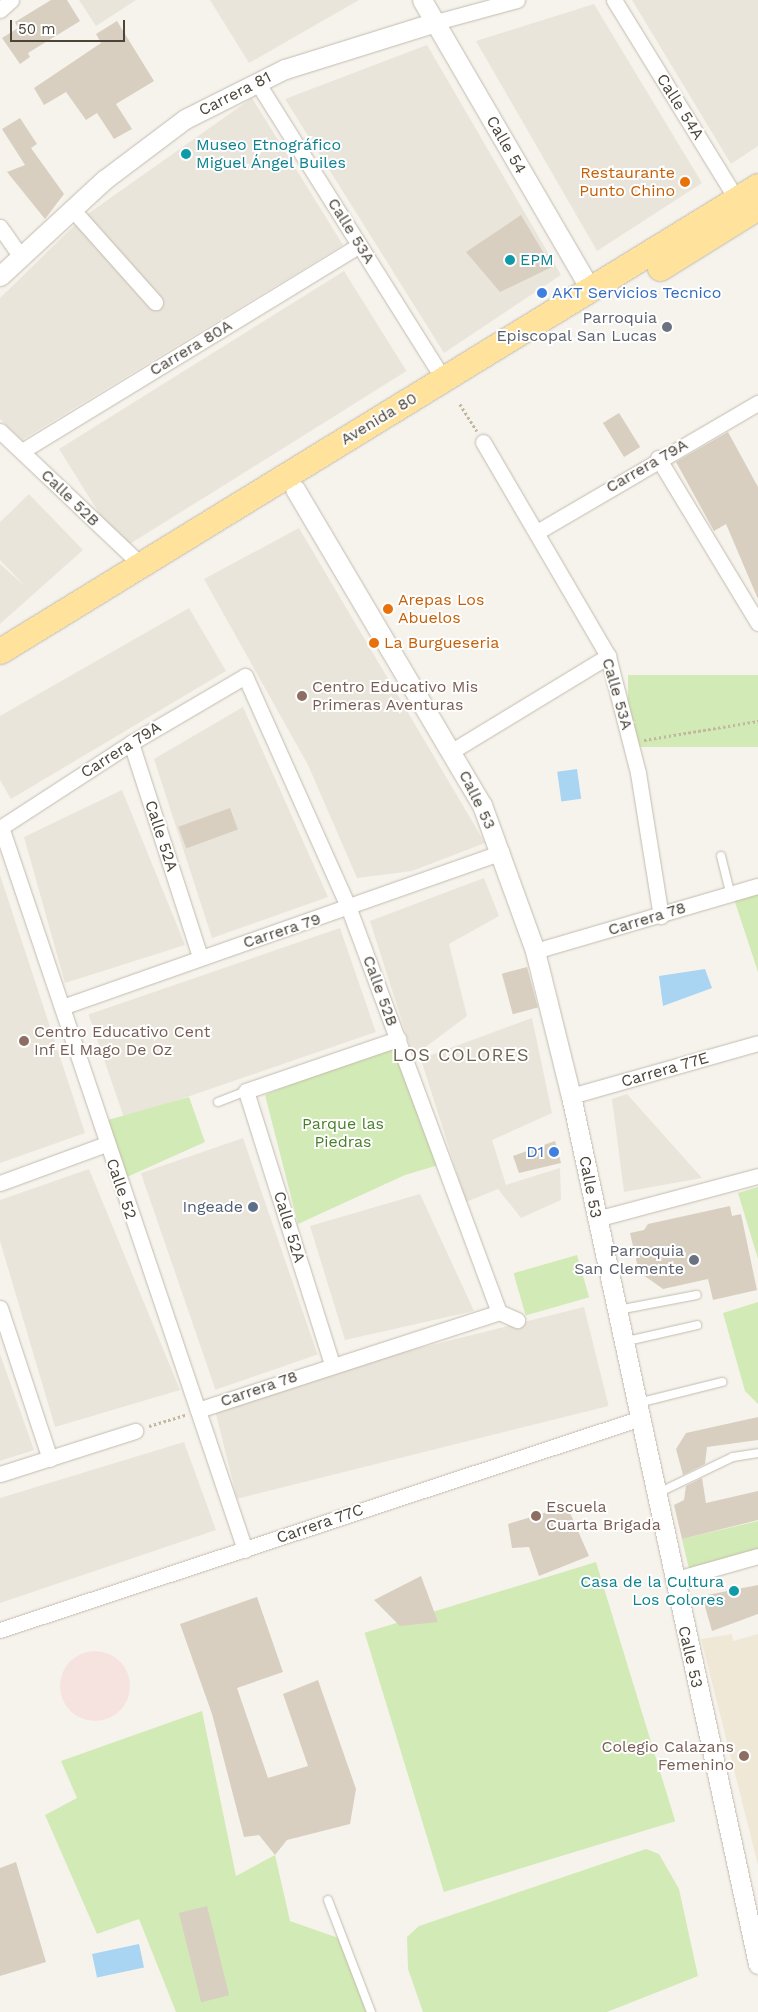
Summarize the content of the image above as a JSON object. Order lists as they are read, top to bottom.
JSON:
{
  "streets": {
    "main road": ["Avenida 80"],
    "street": [
      "Carrera 81",
      "Calle 54A",
      "Calle 54",
      "Calle 53A",
      "Carrera 80A",
      "Carrera 79A",
      "Calle 52B",
      "Calle 53",
      "Calle 52A",
      "Carrera 78",
      "Carrera 79",
      "Carrera 77E",
      "Calle 52",
      "Carrera 77C"
    ]
  },
  "crossings": [
    ["Carrera 81", "Calle 54"],
    ["Carrera 81", "Calle 53A"],
    ["Calle 54A", "Avenida 80"],
    ["Calle 54", "Avenida 80"],
    ["Calle 53A", "Carrera 80A"],
    ["Calle 53A", "Avenida 80"],
    ["Calle 53A", "Carrera 79A"],
    ["Calle 53A", "Carrera 78"],
    ["Carrera 80A", "Calle 52B"],
    ["Avenida 80", "Calle 52B"],
    ["Avenida 80", "Calle 53"],
    ["Carrera 79A", "Calle 52B"],
    ["Carrera 79A", "Calle 52A"],
    ["Carrera 79A", "Calle 52"],
    ["Calle 52B", "Carrera 78"],
    ["Calle 52B", "Carrera 79"],
    ["Calle 53", "Carrera 78"],
    ["Calle 53", "Carrera 79"],
    ["Calle 53", "Carrera 77E"],
    ["Calle 53", "Carrera 77C"],
    ["Calle 52A", "Carrera 78"],
    ["Calle 52A", "Carrera 79"],
    ["Carrera 78", "Calle 52"],
    ["Carrera 79", "Calle 52"],
    ["Calle 52", "Carrera 77C"]
  ],
  "districts": ["LOS COLORES"],
  "parks": ["Parque las Piedras"],
  "places": [
    "Museo Etnográfico Miguel Ángel Builes",
    "Restaurante Punto Chino",
    "EPM",
    "AKT Servicios Tecnico",
    "Parroquia Episcopal San Lucas",
    "Arepas Los Abuelos",
    "La Burgueseria",
    "Centro Educativo Mis Primeras Aventuras",
    "Centro Educativo Cent Inf El Mago De Oz",
    "D1",
    "Ingeade",
    "Parroquia San Clemente",
    "Escuela Cuarta Brigada",
    "Casa de la Cultura Los Colores",
    "Colegio Calazans Femenino"
  ],
  "scale_bar": "50 m"
}
